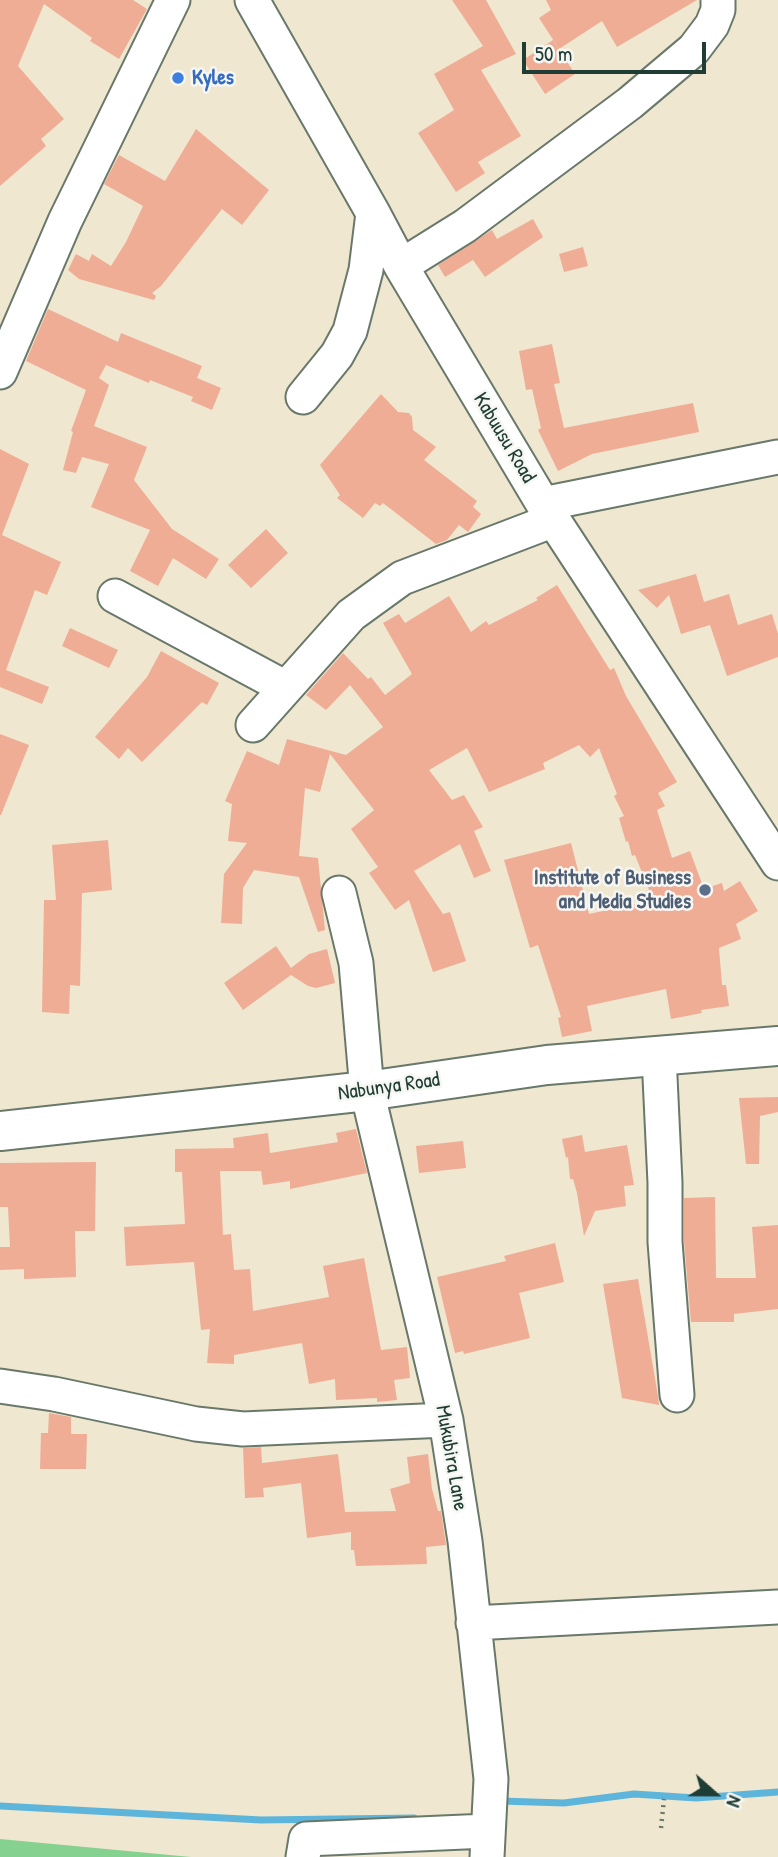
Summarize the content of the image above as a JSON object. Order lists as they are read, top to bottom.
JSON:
{
  "streets": {
    "main road": ["Nabunya Road"],
    "street": ["Kabuusu Road", "Mukubira Lane"]
  },
  "crossings": [
    ["Nabunya Road", "Mukubira Lane"]
  ],
  "places": ["Kyles", "Institute of Business and Media Studies"],
  "scale_bar": "50 m",
  "north": "right"
}
